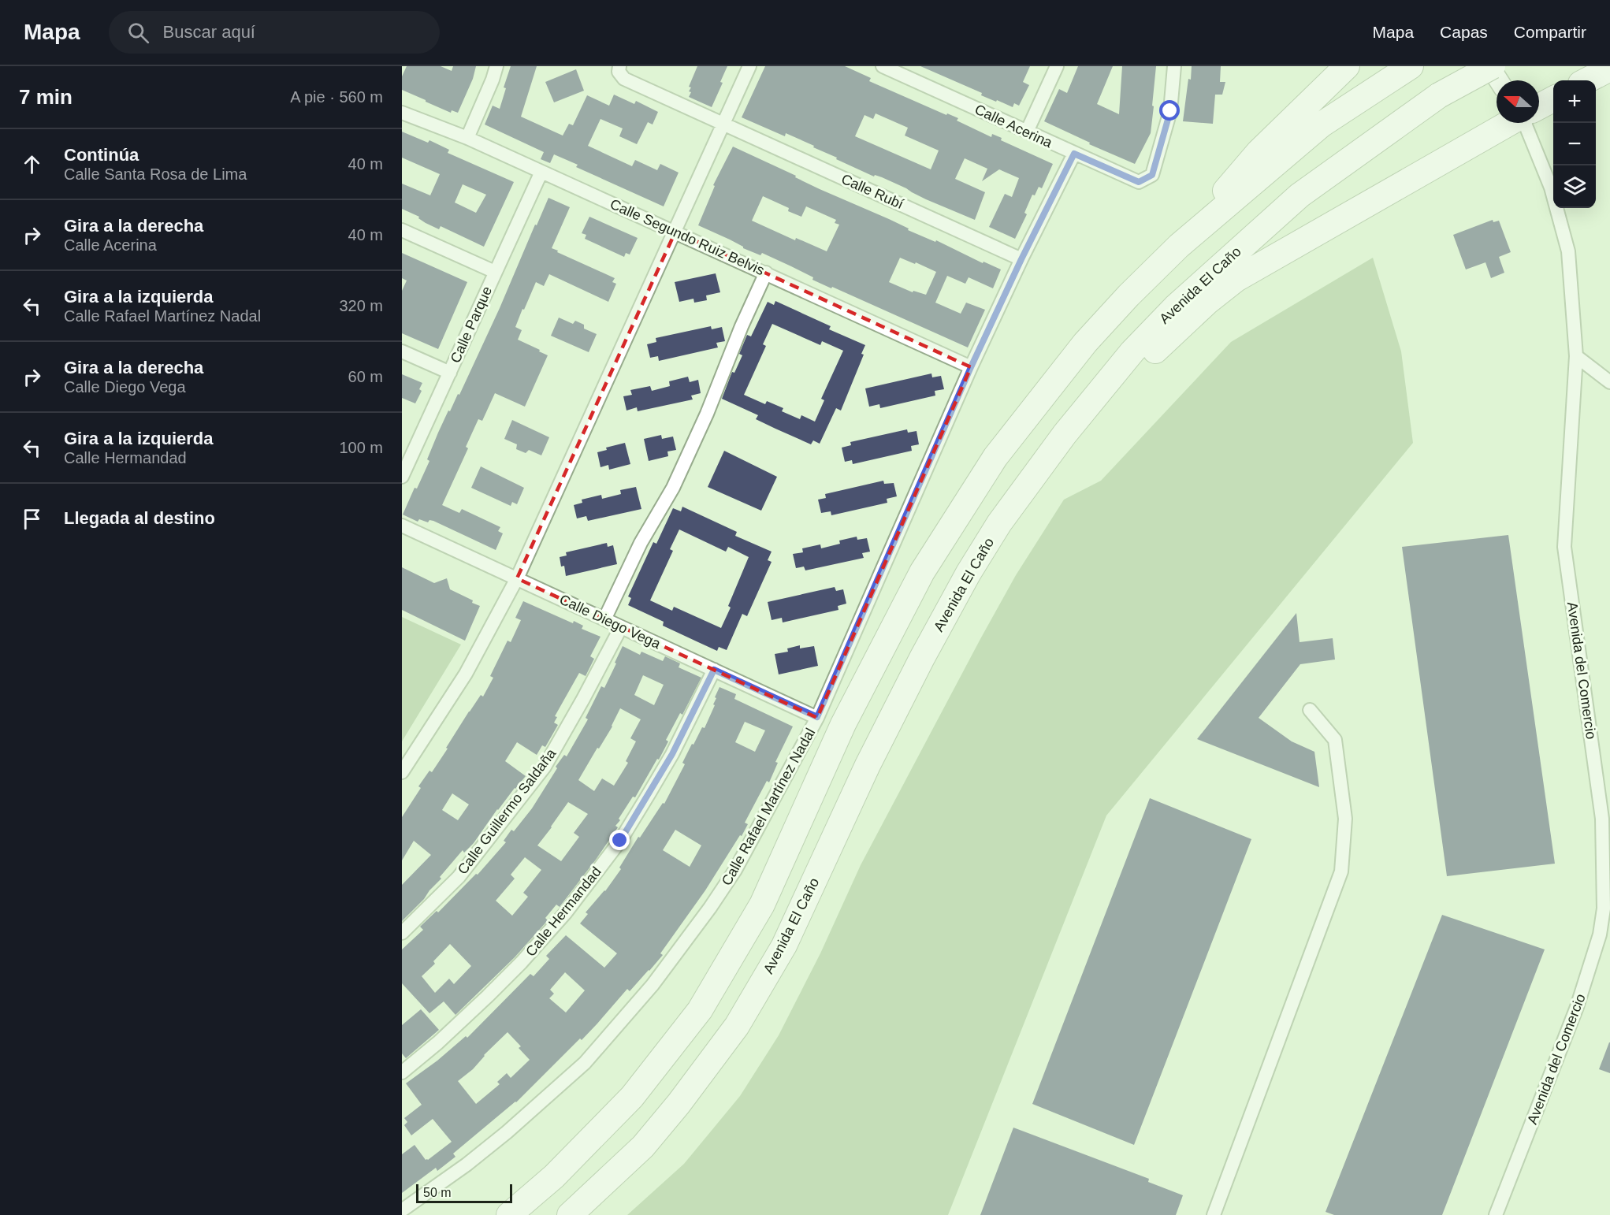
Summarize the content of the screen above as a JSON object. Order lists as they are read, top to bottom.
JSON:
{
  "streets": {
    "highway": ["Avenida El Caño"],
    "street": [
      "Calle Acerina",
      "Calle Rubí",
      "Calle Segundo Ruiz Belvis",
      "Calle Parque",
      "Calle Diego Vega",
      "Avenida del Comercio",
      "Calle Rafael Martínez Nadal",
      "Calle Guillermo Saldaña",
      "Calle Hermandad"
    ]
  },
  "crossings": [
    ["Calle Acerina", "Calle Rafael Martínez Nadal"],
    ["Calle Rubí", "Calle Rafael Martínez Nadal"],
    ["Calle Segundo Ruiz Belvis", "Calle Parque"],
    ["Calle Segundo Ruiz Belvis", "Calle Rafael Martínez Nadal"],
    ["Calle Diego Vega", "Calle Rafael Martínez Nadal"],
    ["Calle Diego Vega", "Calle Guillermo Saldaña"],
    ["Calle Diego Vega", "Calle Hermandad"]
  ],
  "scale_bar": "50 m",
  "north": "left",
  "page": {
    "header": "Mapa",
    "search": "Buscar aquí",
    "nav": ["Mapa", "Capas", "Compartir"],
    "heading": ["7 min", "A pie · 560 m"],
    "map_buttons": ["+", "−"],
    "list": [
      ["Continúa", "Calle Santa Rosa de Lima", "40 m"],
      ["Gira a la derecha", "Calle Acerina", "40 m"],
      ["Gira a la izquierda", "Calle Rafael Martínez Nadal", "320 m"],
      ["Gira a la derecha", "Calle Diego Vega", "60 m"],
      ["Gira a la izquierda", "Calle Hermandad", "100 m"],
      "Llegada al destino"
    ],
    "scale": "50 m"
  }
}
